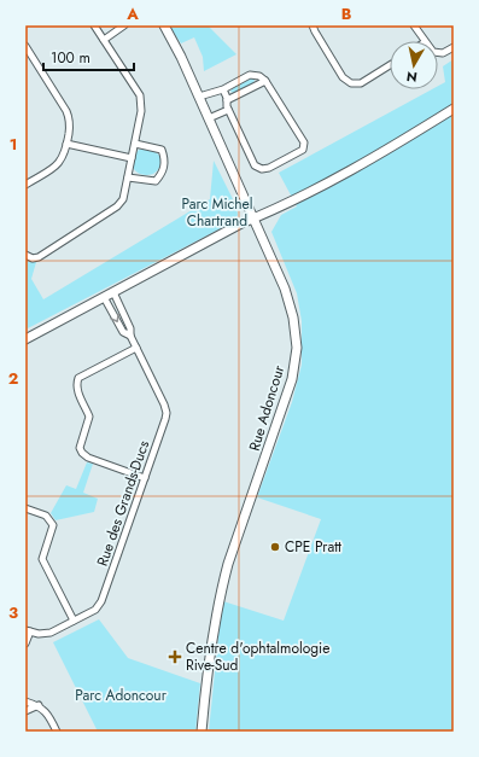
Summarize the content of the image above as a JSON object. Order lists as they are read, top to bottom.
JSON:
{
  "streets": {
    "street": ["Rue Adoncour", "Rue des Grands-Ducs"]
  },
  "parks": ["Parc Michel Chartrand", "Parc Adoncour"],
  "places": {
    "other": ["CPE Pratt"],
    "health": ["Centre d'ophtalmologie Rive-Sud"]
  },
  "scale_bar": "100 m",
  "north": "bottom",
  "grid": {
    "columns": ["A", "B"],
    "rows": ["1", "2", "3"]
  }
}
